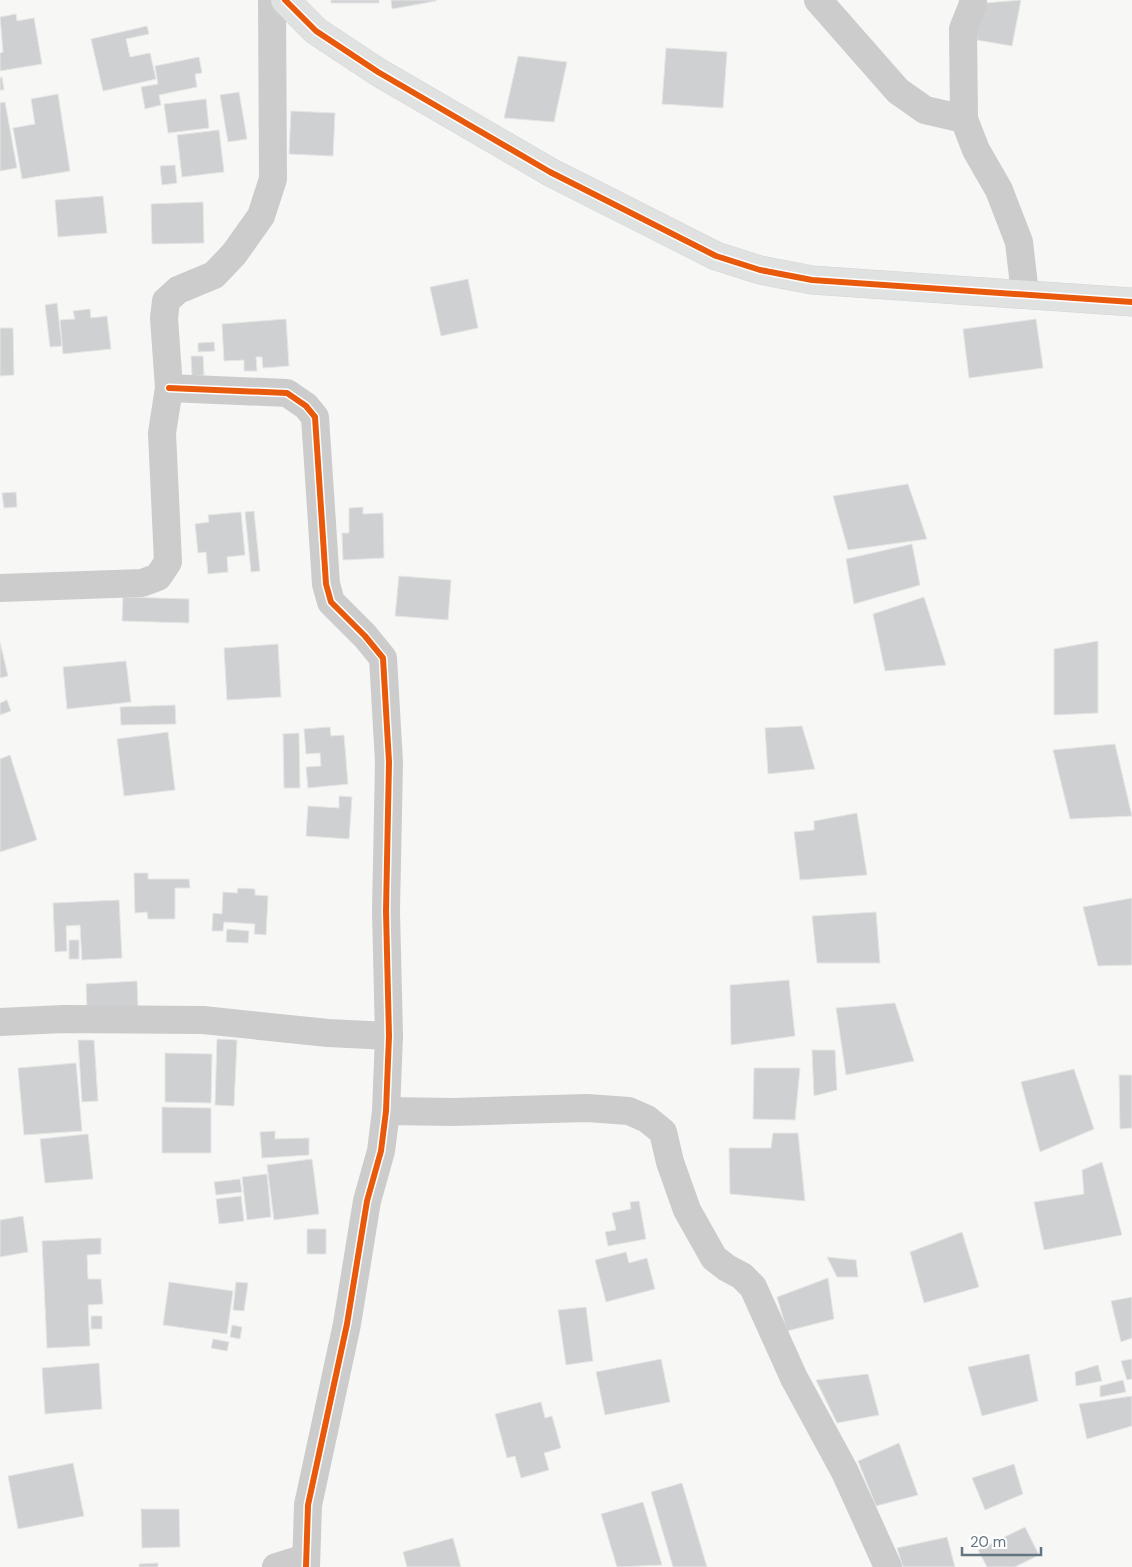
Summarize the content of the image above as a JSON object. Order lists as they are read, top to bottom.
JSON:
{
  "scale_bar": "20 m"
}
